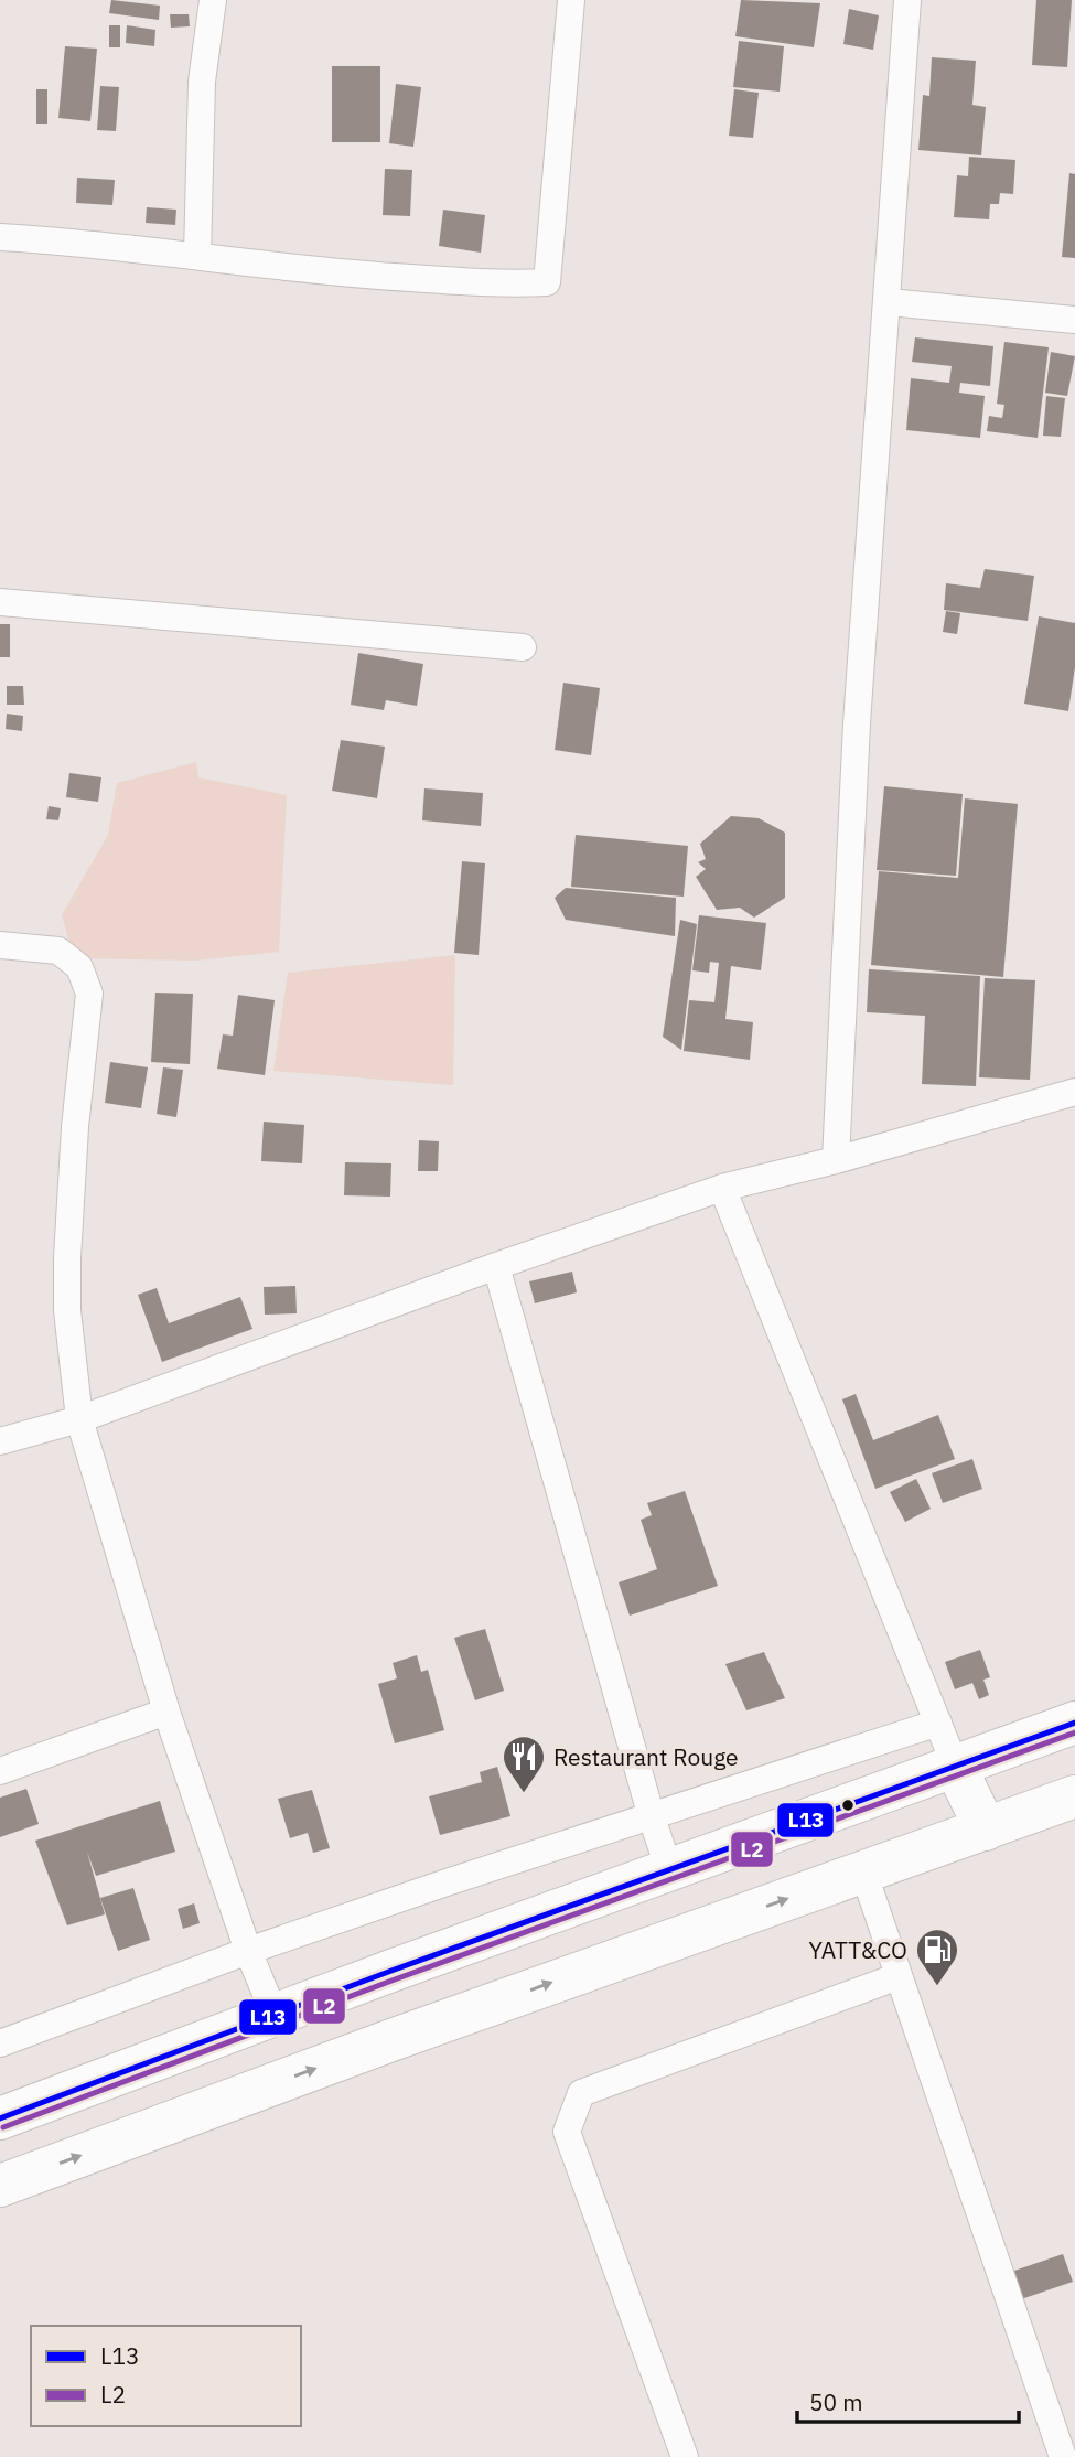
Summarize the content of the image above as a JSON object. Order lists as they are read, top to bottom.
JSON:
{
  "places": {
    "restaurant": ["Restaurant Rouge"],
    "fuel station": ["YATT&CO"]
  },
  "lines": ["transit line L13", "transit line L2"],
  "legend": ["L13", "L2"],
  "scale_bar": "50 m"
}
